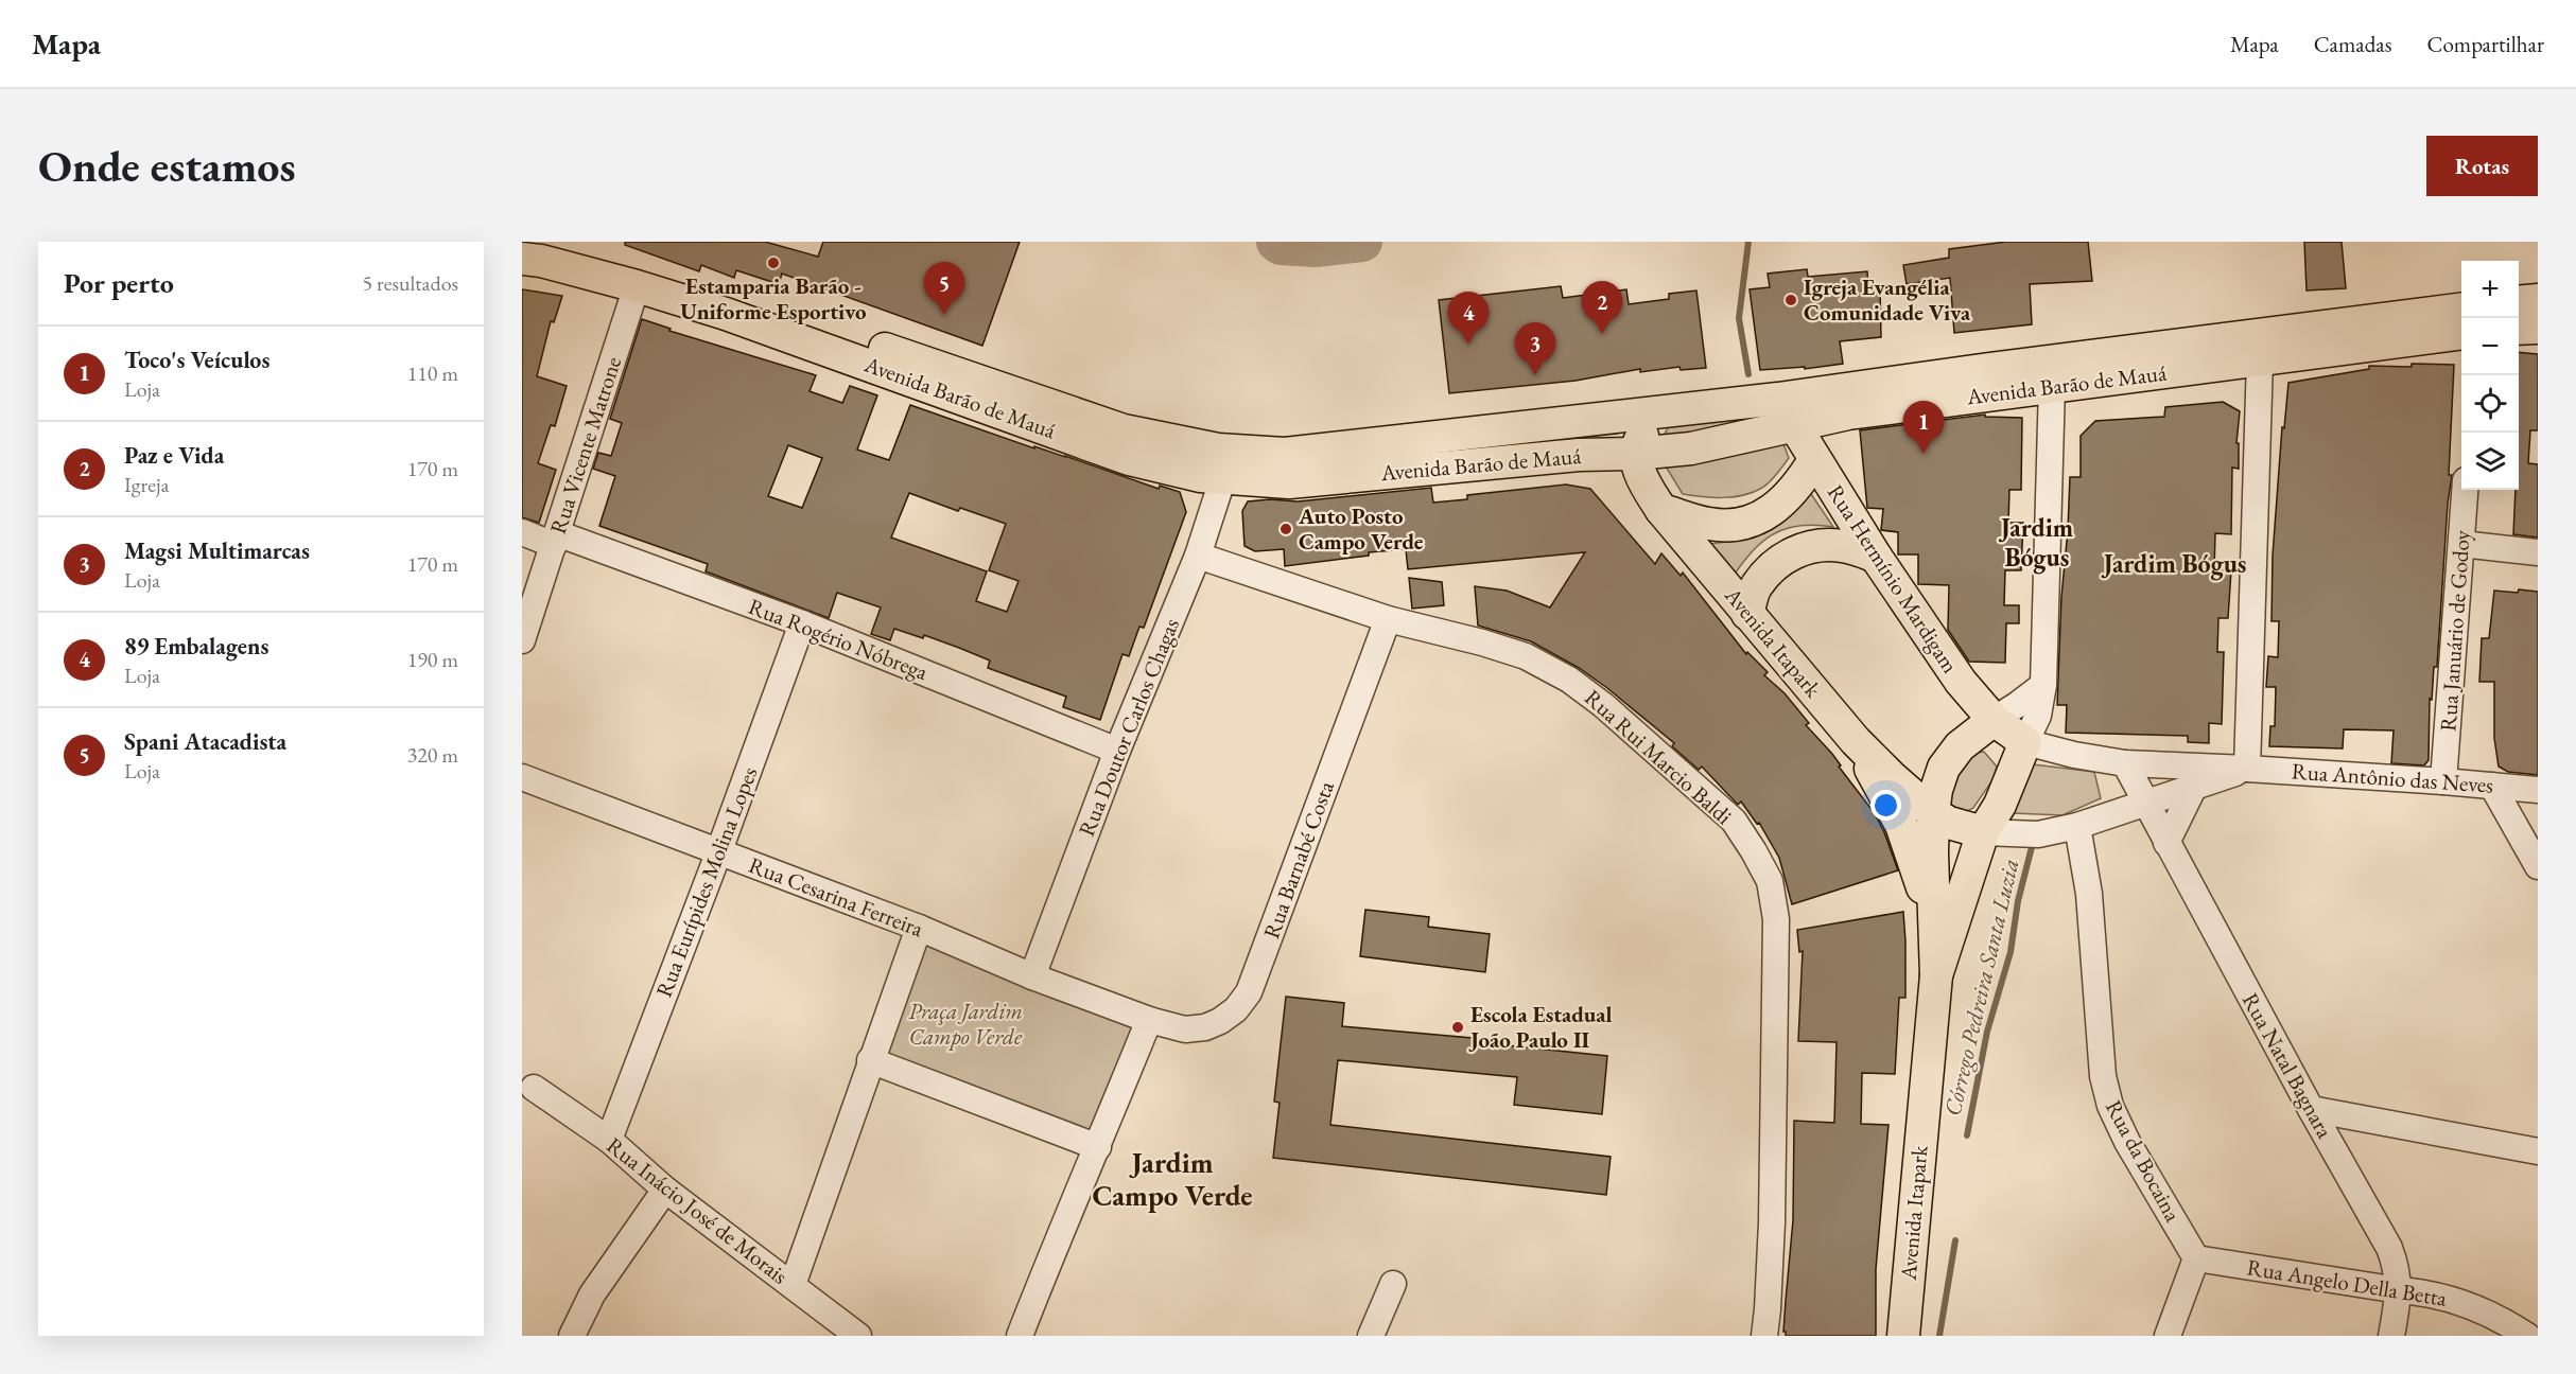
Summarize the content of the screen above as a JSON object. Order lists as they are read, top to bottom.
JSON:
{
  "streets": {
    "main road": ["Avenida Barão de Mauá", "Rua Hermínio Mardigam", "Avenida Itapark"],
    "street": [
      "Rua Vicente Matrone",
      "Rua Januário de Godoy",
      "Rua Rogério Nóbrega",
      "Rua Doutor Carlos Chagas",
      "Rua Rui Marcio Baldi",
      "Rua Antônio das Neves",
      "Rua Barnabé Costa",
      "Rua Eurípides Molina Lopes",
      "Rua Cesarina Ferreira",
      "Rua Natal Bagnara",
      "Rua da Bocaina",
      "Rua Inácio José de Morais",
      "Rua Angelo Della Betta"
    ]
  },
  "crossings": [
    ["Avenida Barão de Mauá", "Rua Vicente Matrone"],
    ["Avenida Barão de Mauá", "Rua Hermínio Mardigam"],
    ["Avenida Barão de Mauá", "Avenida Itapark"],
    ["Avenida Barão de Mauá", "Rua Doutor Carlos Chagas"],
    ["Rua Vicente Matrone", "Rua Rogério Nóbrega"],
    ["Rua Hermínio Mardigam", "Avenida Itapark"],
    ["Rua Hermínio Mardigam", "Rua Antônio das Neves"],
    ["Rua Januário de Godoy", "Rua Antônio das Neves"],
    ["Rua Rogério Nóbrega", "Rua Doutor Carlos Chagas"],
    ["Rua Rogério Nóbrega", "Rua Eurípides Molina Lopes"],
    ["Avenida Itapark", "Rua Antônio das Neves"],
    ["Rua Doutor Carlos Chagas", "Rua Rui Marcio Baldi"],
    ["Rua Doutor Carlos Chagas", "Rua Cesarina Ferreira"],
    ["Rua Rui Marcio Baldi", "Rua Barnabé Costa"],
    ["Rua Antônio das Neves", "Rua Natal Bagnara"],
    ["Rua Antônio das Neves", "Rua da Bocaina"],
    ["Rua Barnabé Costa", "Rua Cesarina Ferreira"],
    ["Rua Eurípides Molina Lopes", "Rua Cesarina Ferreira"],
    ["Rua Eurípides Molina Lopes", "Rua Inácio José de Morais"],
    ["Rua Natal Bagnara", "Rua Angelo Della Betta"],
    ["Rua da Bocaina", "Rua Angelo Della Betta"]
  ],
  "districts": ["Jardim Bógus", "Jardim Bógus", "Jardim Campo Verde"],
  "water": ["Córrego Pedreira Santa Luzia"],
  "parks": ["Praça Jardim Campo Verde"],
  "places": [
    "Estamparia Barão - Uniforme Esportivo",
    "Igreja Evangélia Comunidade Viva",
    "Auto Posto Campo Verde",
    "Escola Estadual João Paulo II"
  ],
  "page": {
    "header": "Mapa",
    "nav": ["Mapa", "Camadas", "Compartilhar"],
    "buttons": "Rotas",
    "title": "Onde estamos",
    "heading": ["Por perto", "5 resultados"],
    "map_buttons": ["+", "−"],
    "pins": [
      "5",
      "2",
      "4",
      "3",
      "1"
    ],
    "list": [
      {
        "mark": "1",
        "name": "Toco's Veículos",
        "note": "Loja",
        "value": "110 m"
      },
      {
        "mark": "2",
        "name": "Paz e Vida",
        "note": "Igreja",
        "value": "170 m"
      },
      {
        "mark": "3",
        "name": "Magsi Multimarcas",
        "note": "Loja",
        "value": "170 m"
      },
      {
        "mark": "4",
        "name": "89 Embalagens",
        "note": "Loja",
        "value": "190 m"
      },
      {
        "mark": "5",
        "name": "Spani Atacadista",
        "note": "Loja",
        "value": "320 m"
      }
    ]
  }
}
